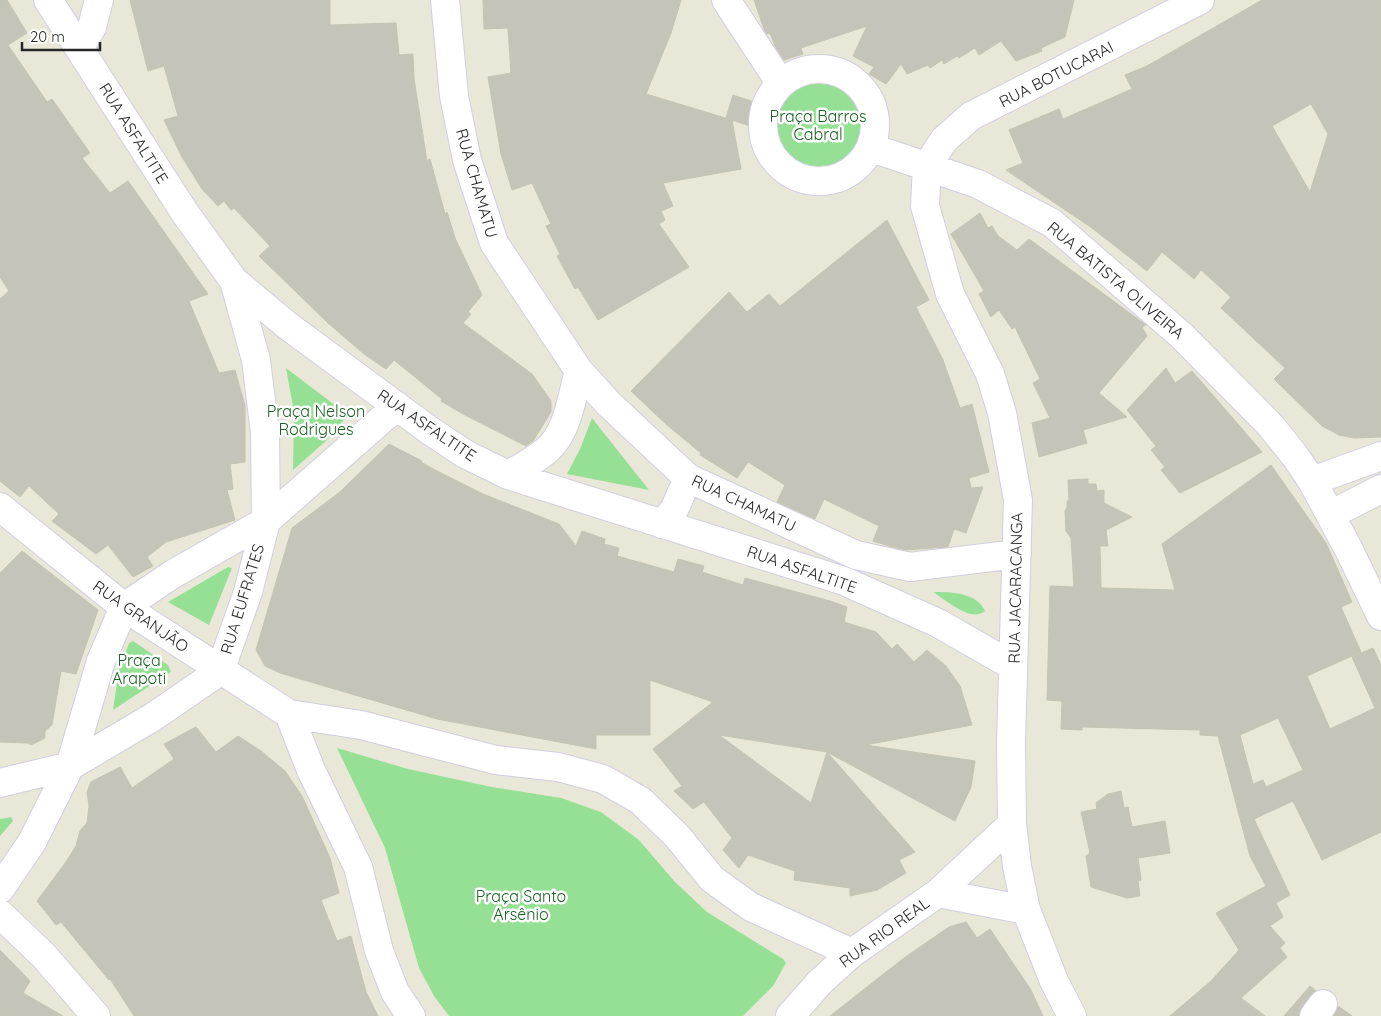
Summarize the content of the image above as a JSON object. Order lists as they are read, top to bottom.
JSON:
{
  "streets": {
    "street": [
      "RUA BOTUCARAI",
      "RUA ASFALTITE",
      "RUA CHAMATU",
      "RUA BATISTA OLIVEIRA",
      "RUA JACARACANGA",
      "RUA EUFRATES",
      "RUA GRANJÃO",
      "RUA RIO REAL"
    ]
  },
  "crossings": [
    ["RUA BOTUCARAI", "RUA BATISTA OLIVEIRA"],
    ["RUA BOTUCARAI", "RUA JACARACANGA"],
    ["RUA ASFALTITE", "RUA CHAMATU"],
    ["RUA ASFALTITE", "RUA JACARACANGA"],
    ["RUA ASFALTITE", "RUA EUFRATES"],
    ["RUA BATISTA OLIVEIRA", "RUA JACARACANGA"],
    ["RUA JACARACANGA", "RUA RIO REAL"],
    ["RUA EUFRATES", "RUA GRANJÃO"]
  ],
  "parks": [
    "Praça Barros Cabral",
    "Praça Nelson Rodrigues",
    "Praça Arapoti",
    "Praça Santo Arsênio"
  ],
  "scale_bar": "20 m"
}
